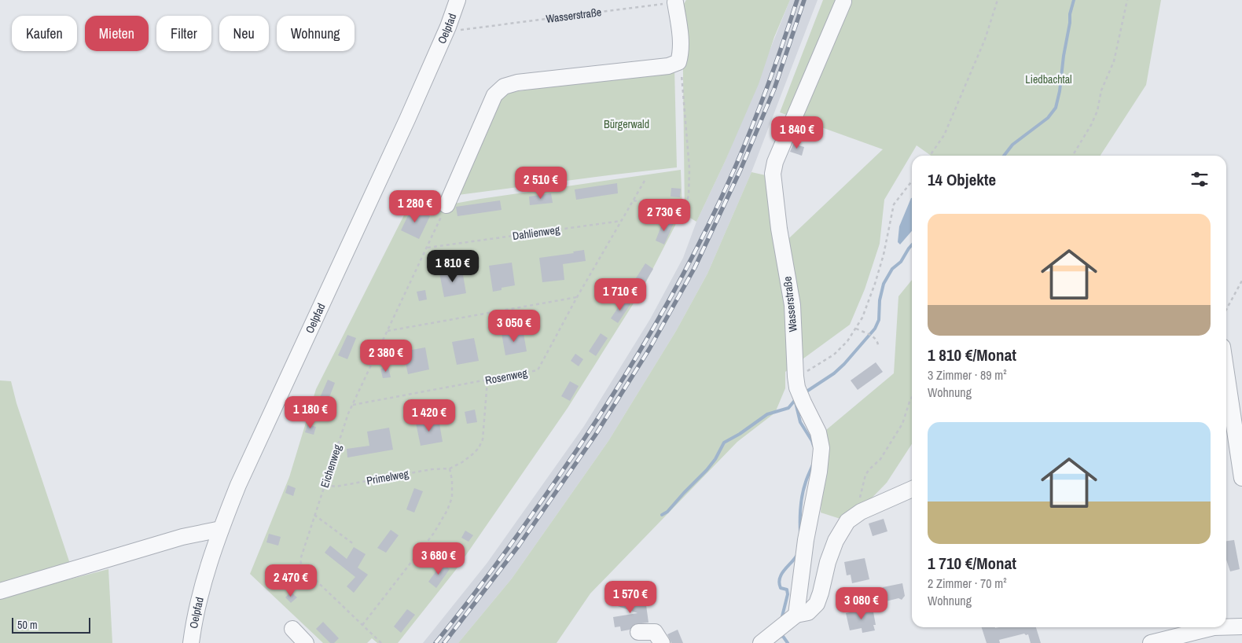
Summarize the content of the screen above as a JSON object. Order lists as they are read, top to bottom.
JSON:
{
  "streets": {
    "street": ["Wasserstraße", "Oelpfad"],
    "path": [
      "Dahlienweg",
      "Rosenweg",
      "Eichenweg",
      "Primelweg"
    ]
  },
  "crossings": [
    ["Dahlienweg", "Rosenweg"],
    ["Dahlienweg", "Eichenweg"],
    ["Rosenweg", "Eichenweg"],
    ["Eichenweg", "Primelweg"]
  ],
  "parks": ["Liedbachtal", "Bürgerwald"],
  "scale_bar": "50 m",
  "page": {
    "chip": [
      "Kaufen",
      "Mieten",
      "Filter",
      "Neu",
      "Wohnung"
    ],
    "price": [
      "1 840 €",
      "2 510 €",
      "1 280 €",
      "2 730 €",
      "1 810 €",
      "1 710 €",
      "3 050 €",
      "2 380 €",
      "1 180 €",
      "1 420 €",
      "3 680 €",
      "2 470 €",
      "1 570 €",
      "3 080 €"
    ],
    "heading": "14 Objekte",
    "list": [
      {
        "name": "1 810 €/Monat",
        "note": "3 Zimmer · 89 m² · Wohnung"
      },
      {
        "name": "1 710 €/Monat",
        "note": "2 Zimmer · 70 m² · Wohnung"
      }
    ],
    "scale": "50 m"
  }
}
